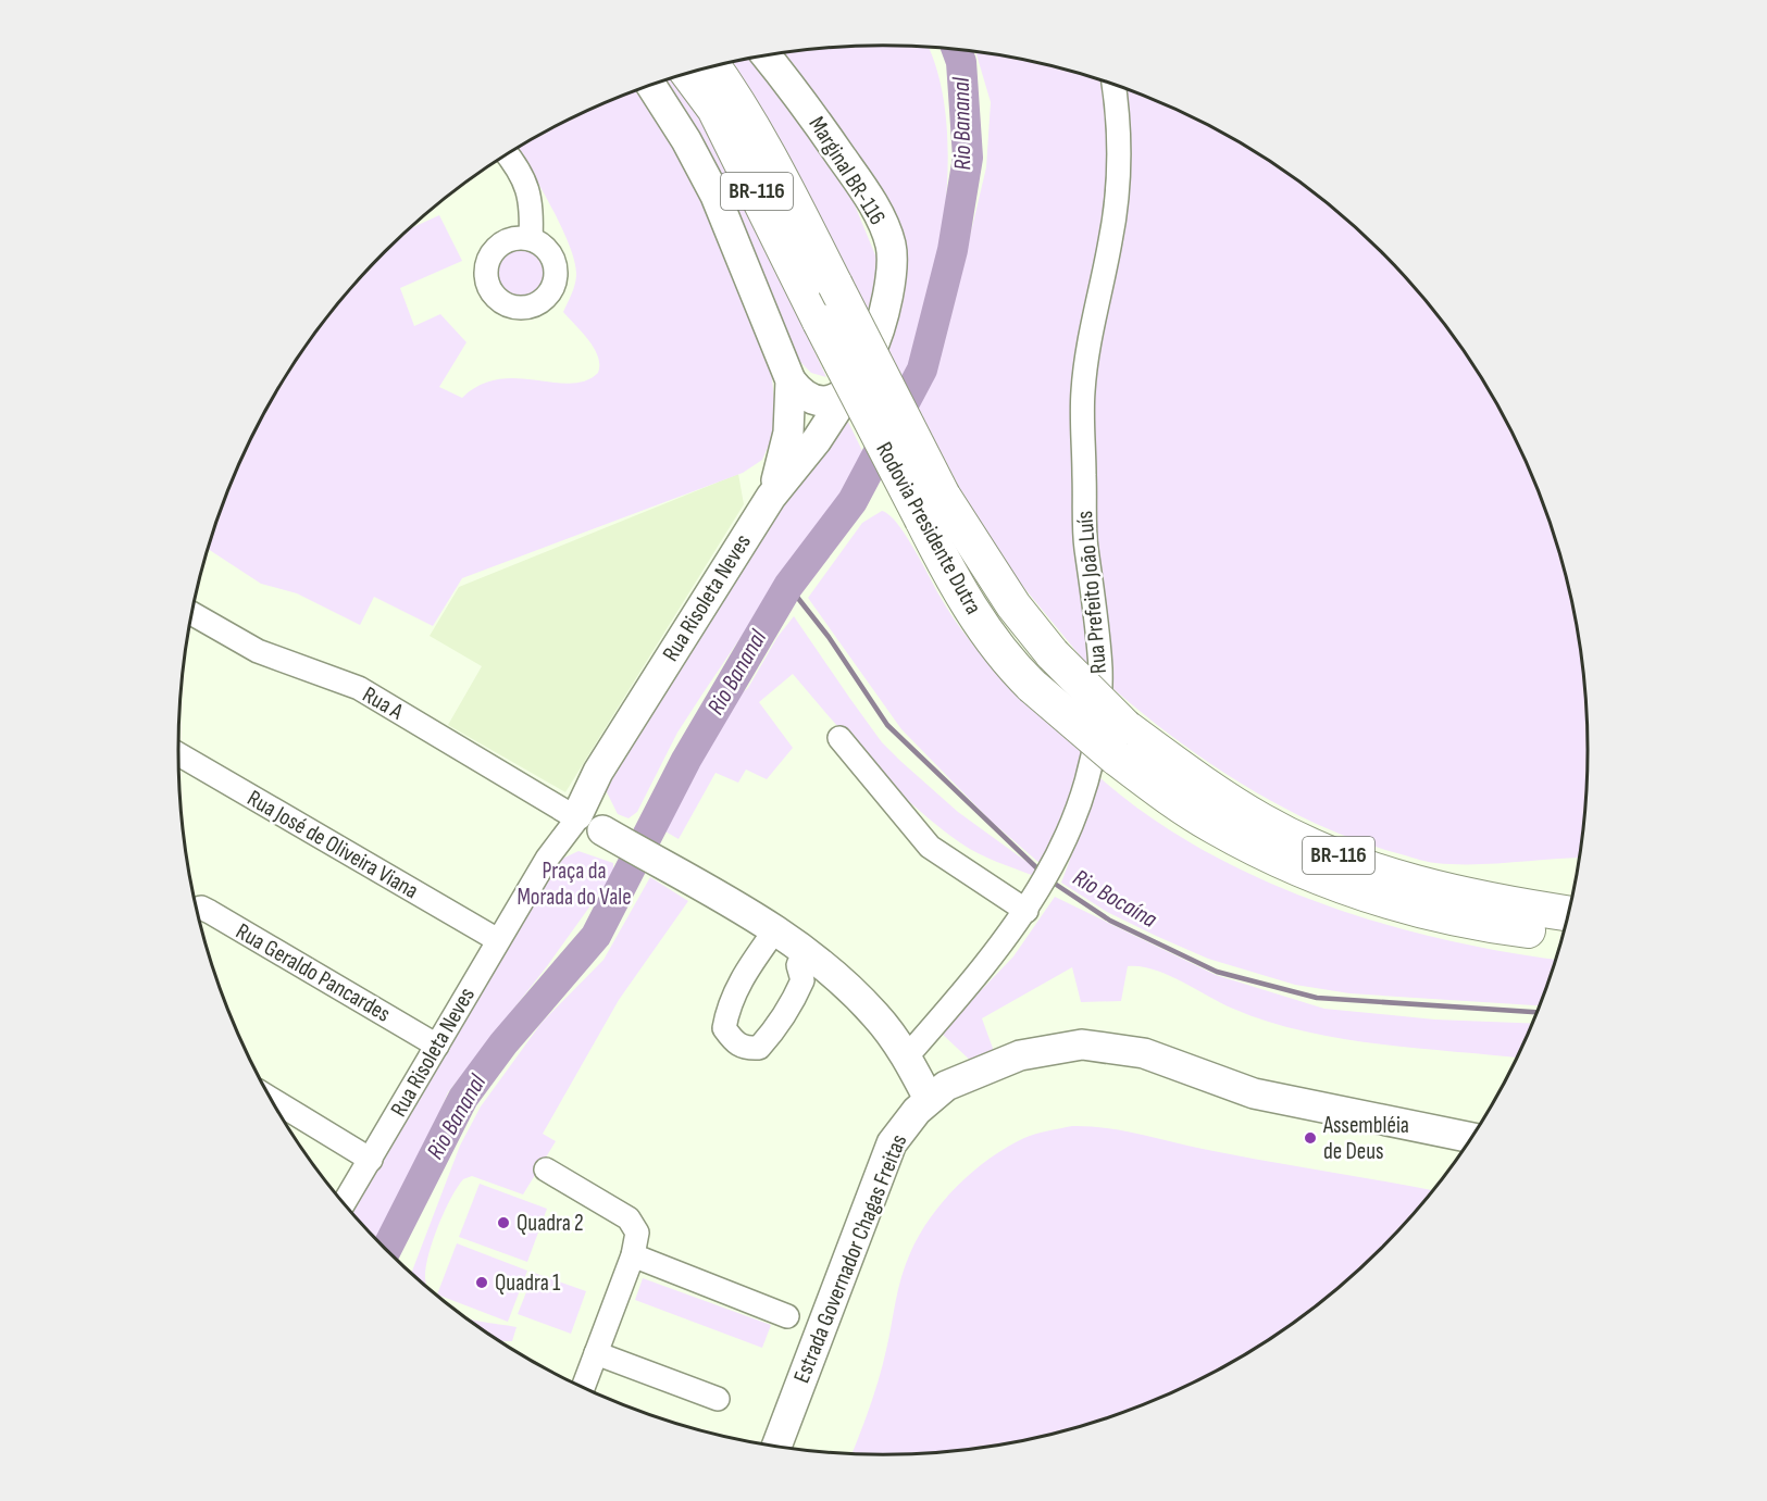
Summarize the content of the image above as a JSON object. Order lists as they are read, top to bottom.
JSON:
{
  "streets": {
    "highway": ["BR-116", "Rodovia Presidente Dutra"],
    "main road": ["Marginal BR-116", "Rua Risoleta Neves", "Estrada Governador Chagas Freitas"],
    "street": [
      "Rua Prefeito João Luís",
      "Rua A",
      "Rua José de Oliveira Viana",
      "Rua Geraldo Pancardes"
    ]
  },
  "crossings": [
    ["Marginal BR-116", "Rua Risoleta Neves"],
    ["Rua Risoleta Neves", "Rua A"],
    ["Rua Risoleta Neves", "Rua José de Oliveira Viana"],
    ["Rua Risoleta Neves", "Rua Geraldo Pancardes"]
  ],
  "water": ["Rio Bananal", "Rio Bocaína"],
  "parks": ["Praça da Morada do Vale"],
  "places": ["Assembléia de Deus", "Quadra 2", "Quadra 1"]
}
